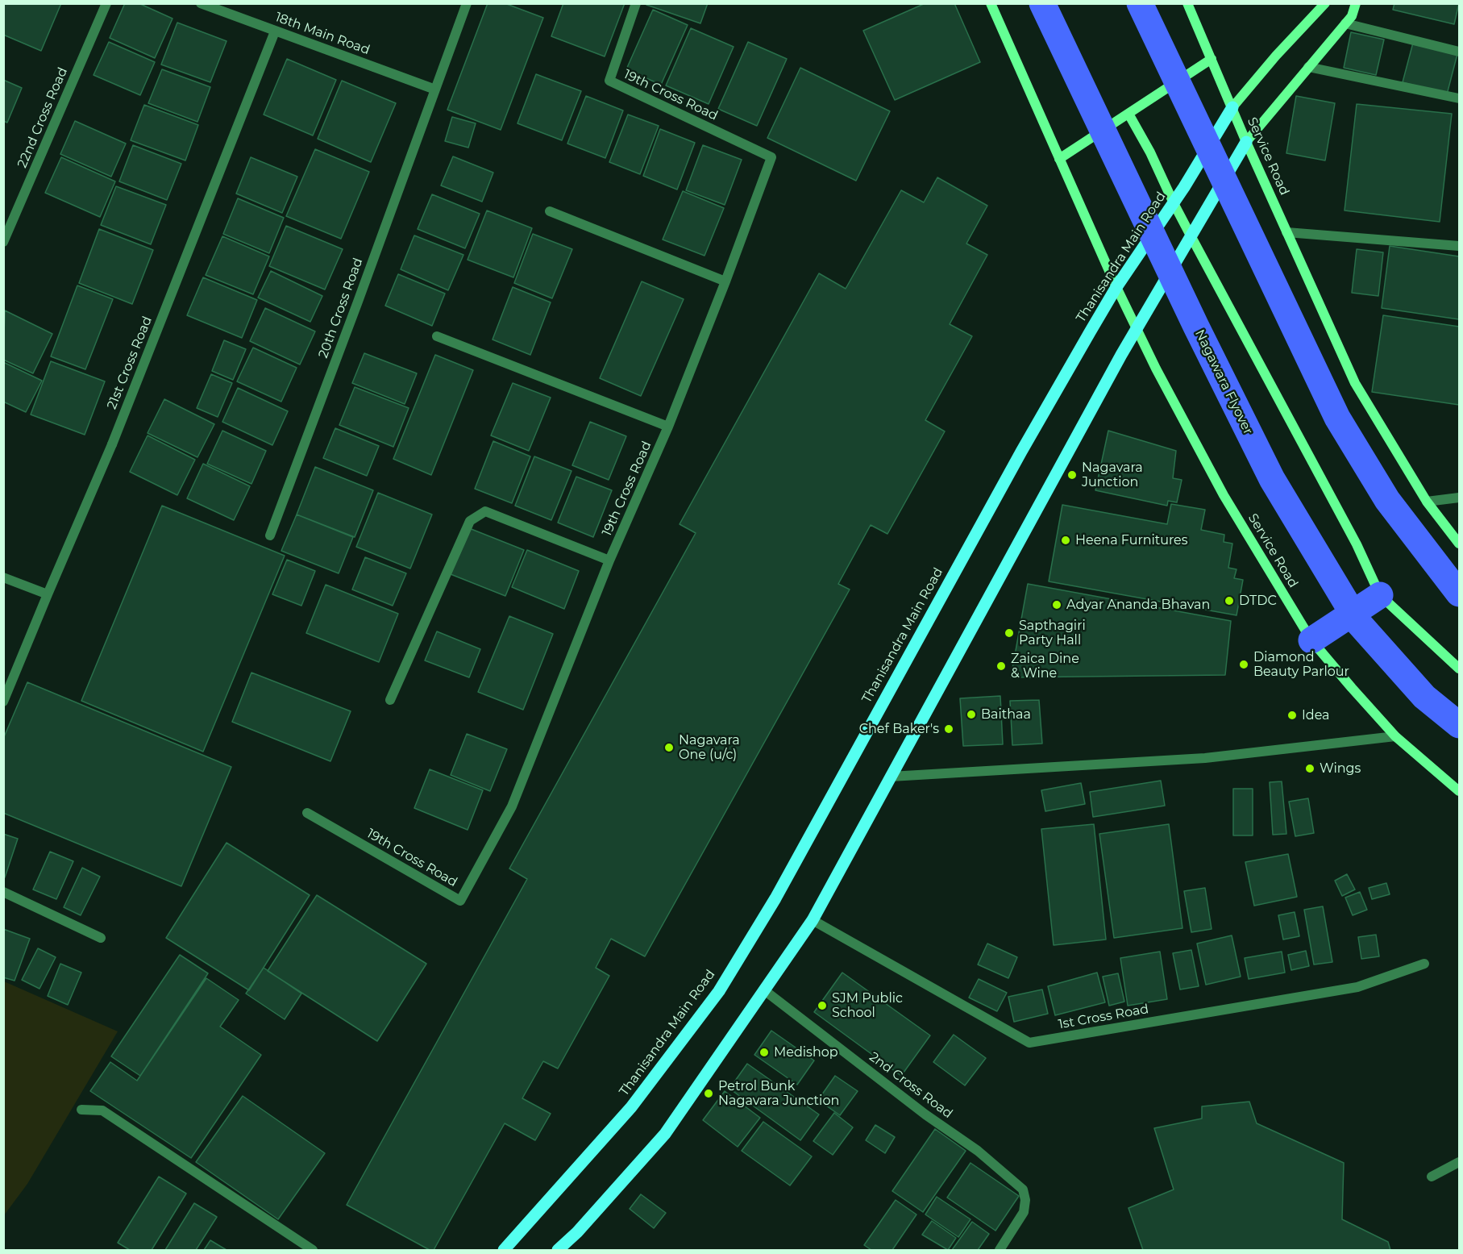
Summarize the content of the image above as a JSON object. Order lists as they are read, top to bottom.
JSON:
{
  "streets": {
    "highway": ["Nagawara Flyover"],
    "main road": ["Thanisandra Main Road"],
    "street": [
      "18th Main Road",
      "19th Cross Road",
      "22nd Cross Road",
      "Service Road",
      "20th Cross Road",
      "21st Cross Road",
      "1st Cross Road",
      "2nd Cross Road"
    ]
  },
  "crossings": [
    ["18th Main Road", "20th Cross Road"],
    ["18th Main Road", "21st Cross Road"],
    ["Service Road", "Thanisandra Main Road"]
  ],
  "places": [
    "Nagavara Junction",
    "Heena Furnitures",
    "DTDC",
    "Adyar Ananda Bhavan",
    "Sapthagiri Party Hall",
    "Diamond Beauty Parlour",
    "Zaica Dine & Wine",
    "Baithaa",
    "Idea",
    "Chef Baker's",
    "Nagavara One (u/c)",
    "Wings",
    "SJM Public School",
    "Medishop",
    "Petrol Bunk Nagavara Junction"
  ]
}
